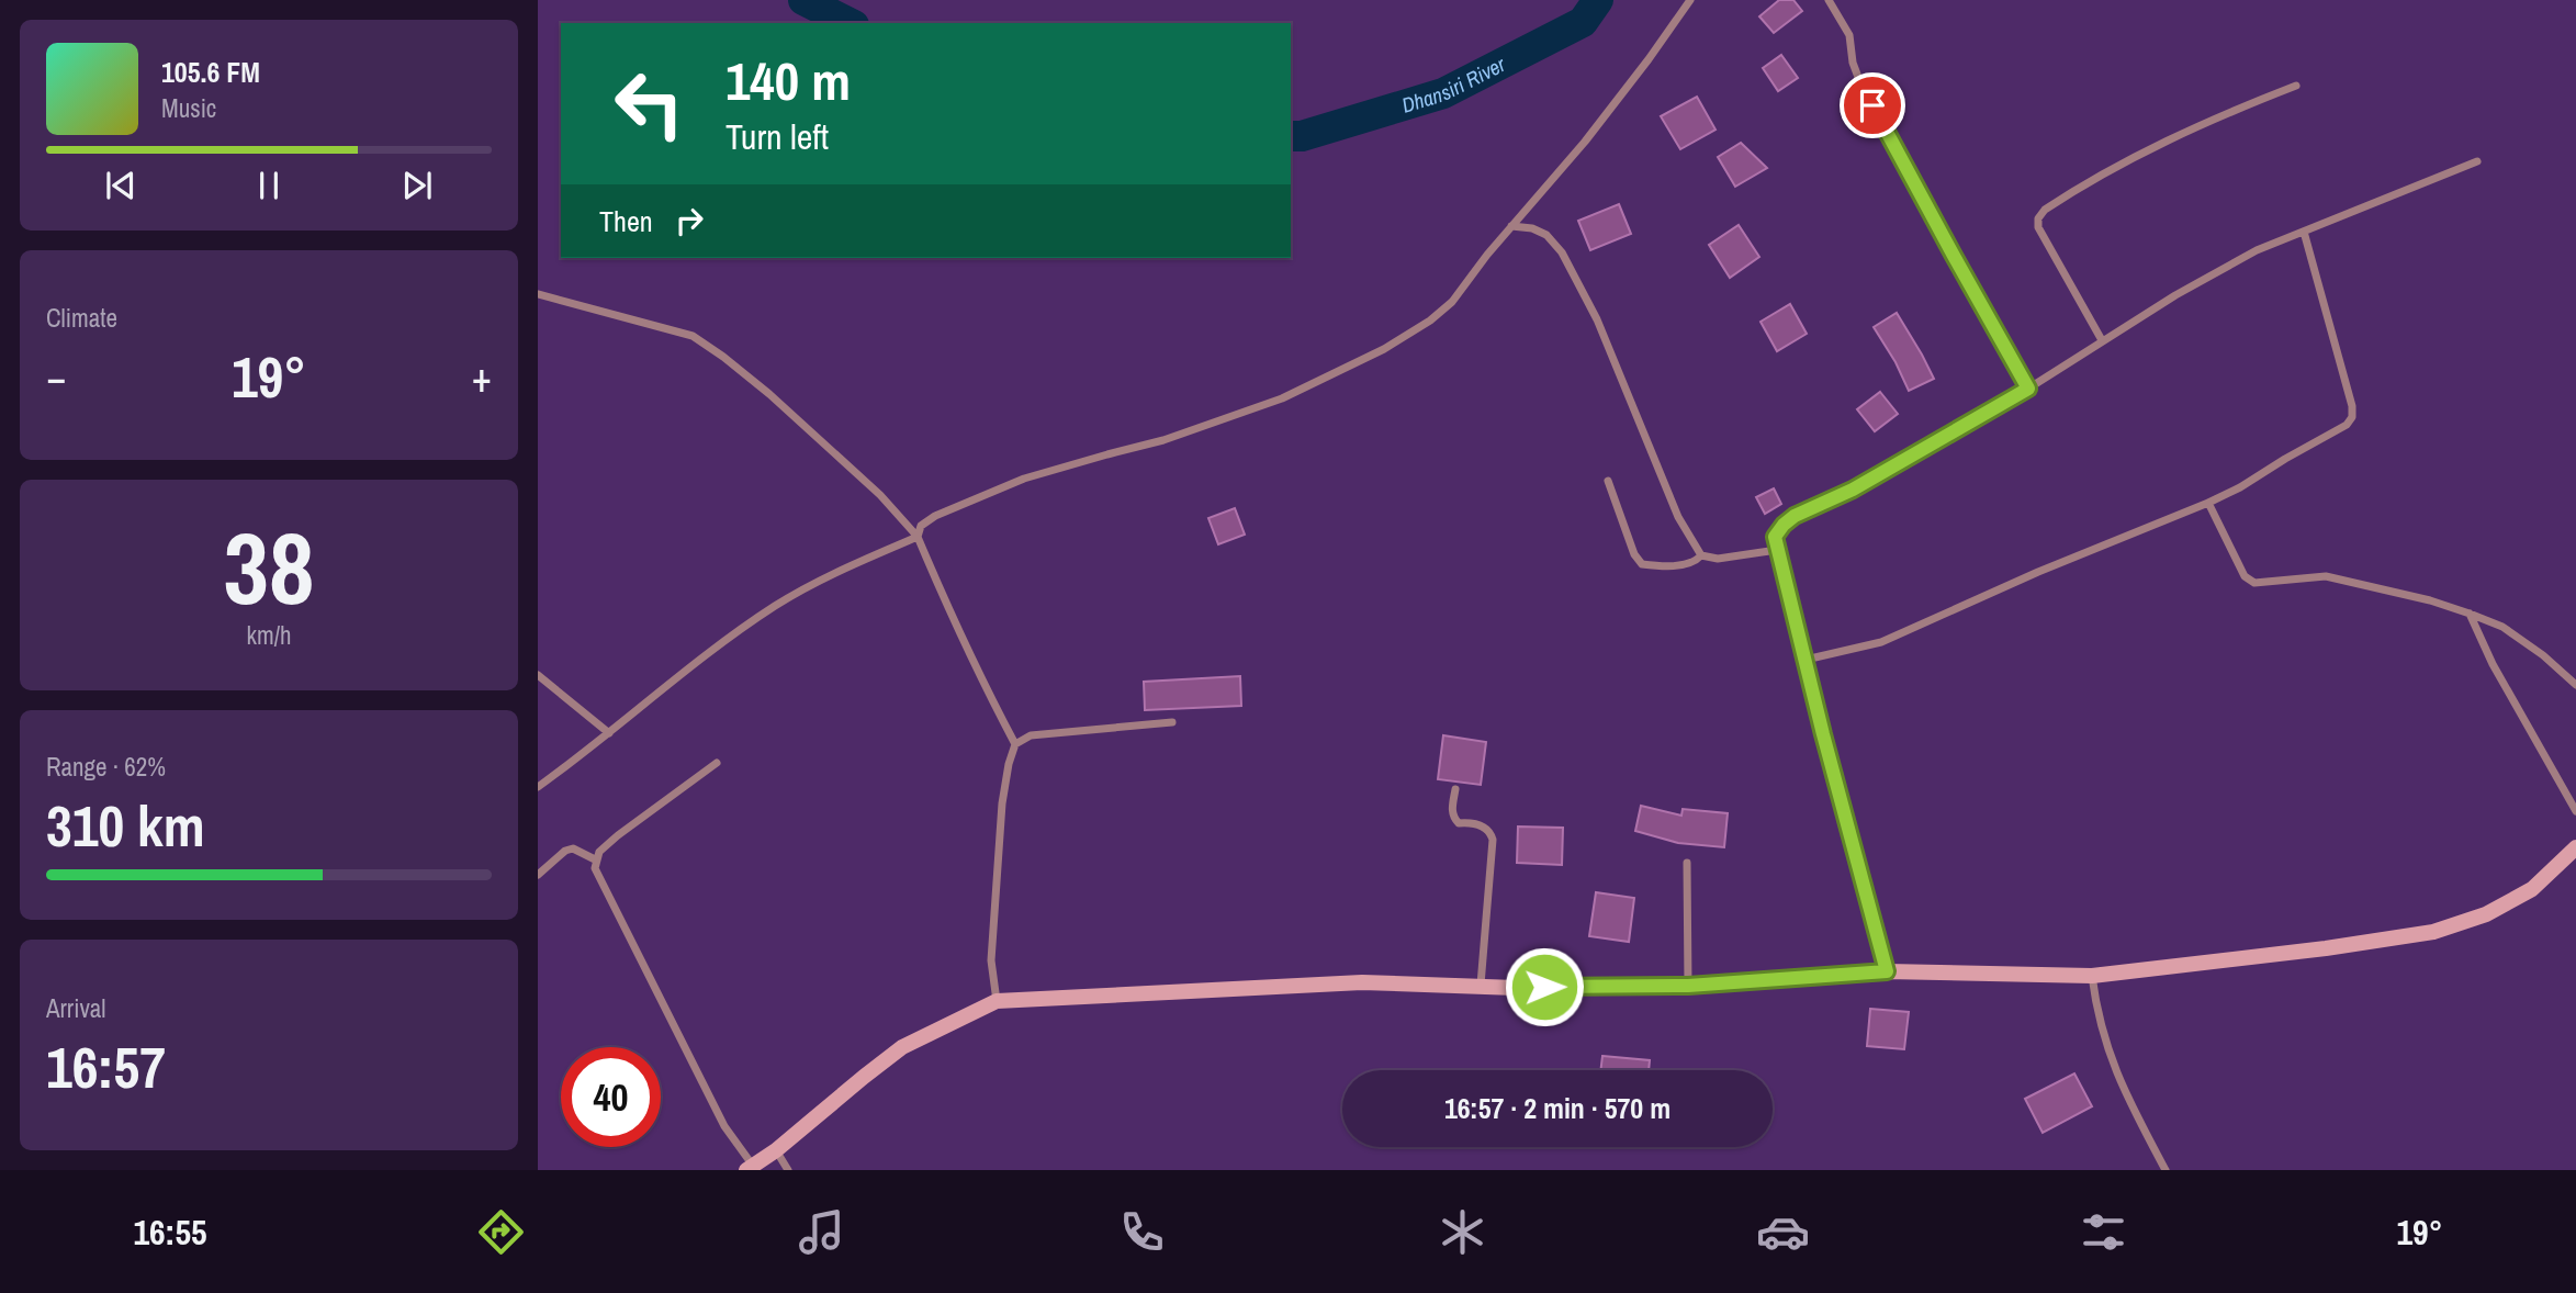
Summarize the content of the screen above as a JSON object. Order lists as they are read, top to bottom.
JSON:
{
  "water": ["Dhansiri River"],
  "page": {
    "turn": ["140 m", "Turn left"],
    "song": ["105.6 FM", "Music"],
    "then": "Then",
    "tile": [
      "Climate",
      ["38", "km/h"],
      ["Range · 62%", "310 km"],
      ["Arrival", "16:57"]
    ],
    "heat": ["−", "19°", "+"],
    "limit": "40",
    "trip": "16:57 · 2 min · 570 m",
    "tabs": ["16:55", "19°"]
  }
}
